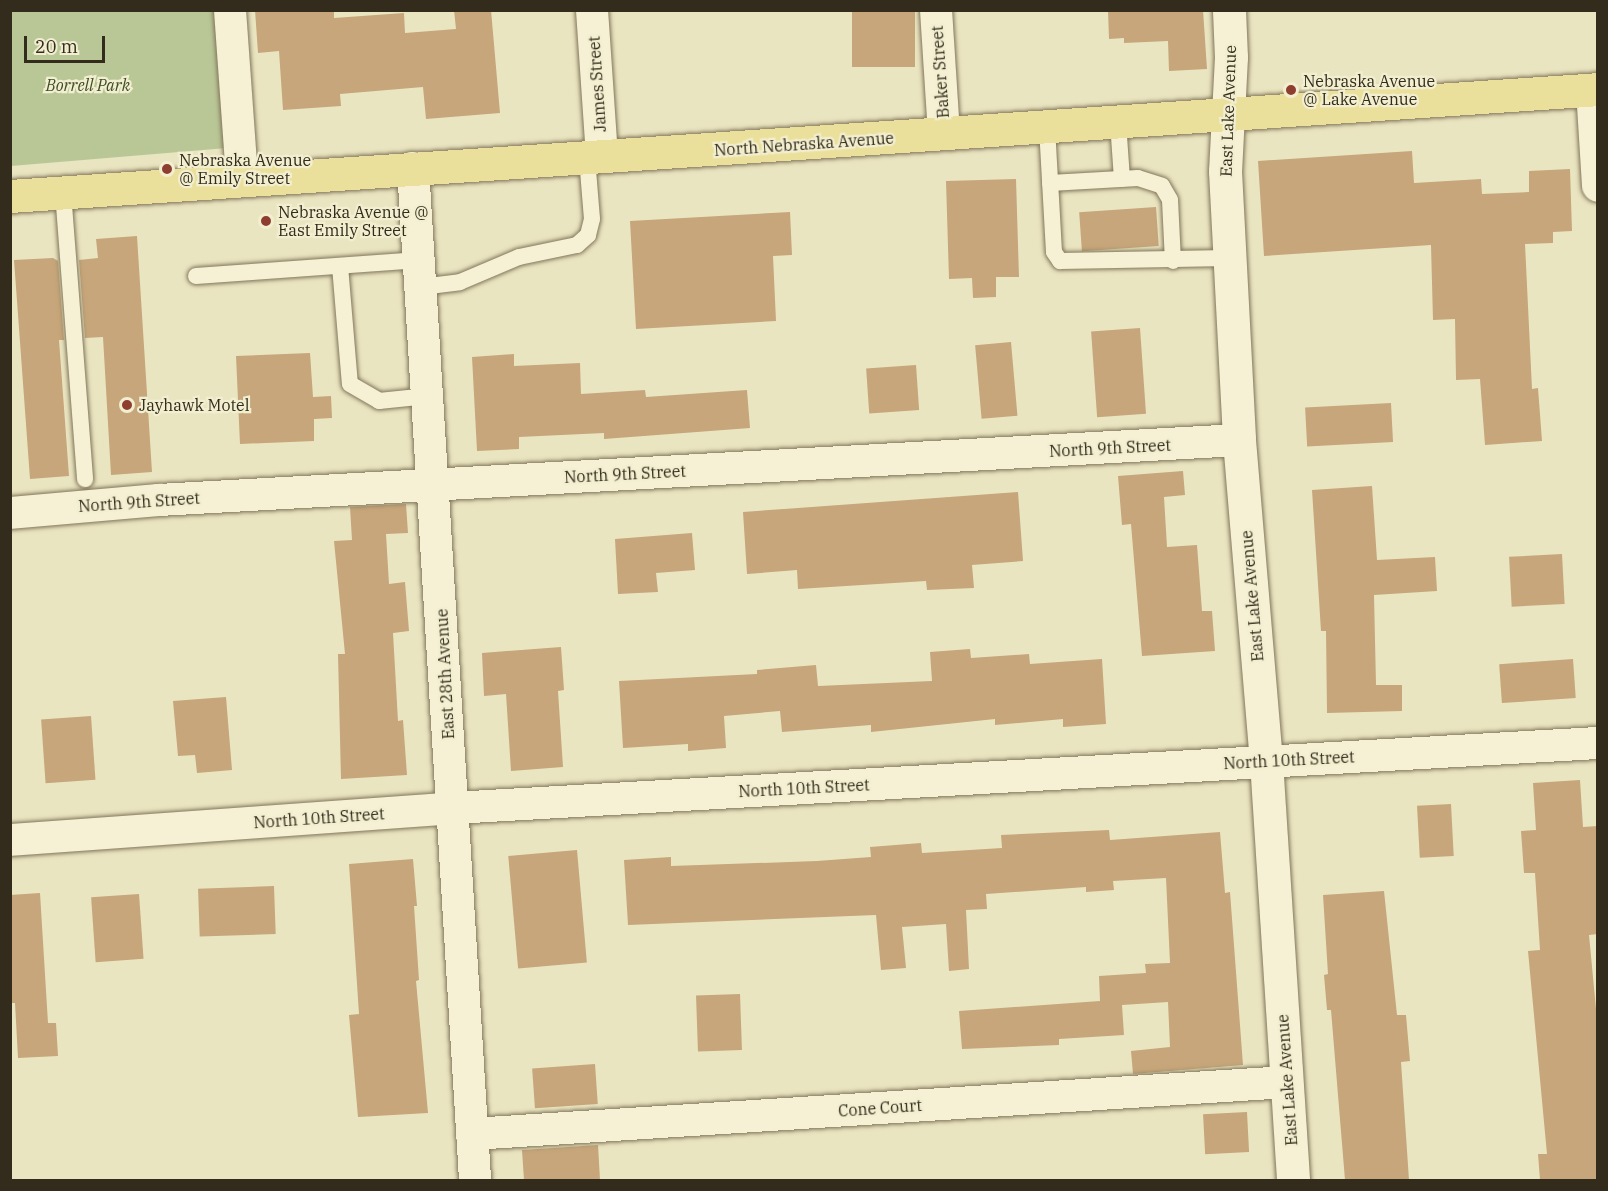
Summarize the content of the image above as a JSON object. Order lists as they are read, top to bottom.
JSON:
{
  "streets": {
    "main road": ["North Nebraska Avenue"],
    "street": [
      "Baker Street",
      "James Street",
      "East Lake Avenue",
      "North 9th Street",
      "East 28th Avenue",
      "North 10th Street",
      "Cone Court"
    ]
  },
  "crossings": [
    ["Baker Street", "North Nebraska Avenue"],
    ["James Street", "North Nebraska Avenue"],
    ["East Lake Avenue", "North Nebraska Avenue"],
    ["East Lake Avenue", "North 9th Street"],
    ["East Lake Avenue", "North 10th Street"],
    ["East Lake Avenue", "Cone Court"],
    ["North Nebraska Avenue", "East 28th Avenue"],
    ["North 9th Street", "East 28th Avenue"],
    ["East 28th Avenue", "North 10th Street"],
    ["East 28th Avenue", "Cone Court"]
  ],
  "parks": ["Borrell Park"],
  "places": [
    "Nebraska Avenue @ Lake Avenue",
    "Nebraska Avenue @ Emily Street",
    "Nebraska Avenue @ East Emily Street",
    "Jayhawk Motel"
  ],
  "scale_bar": "20 m"
}
